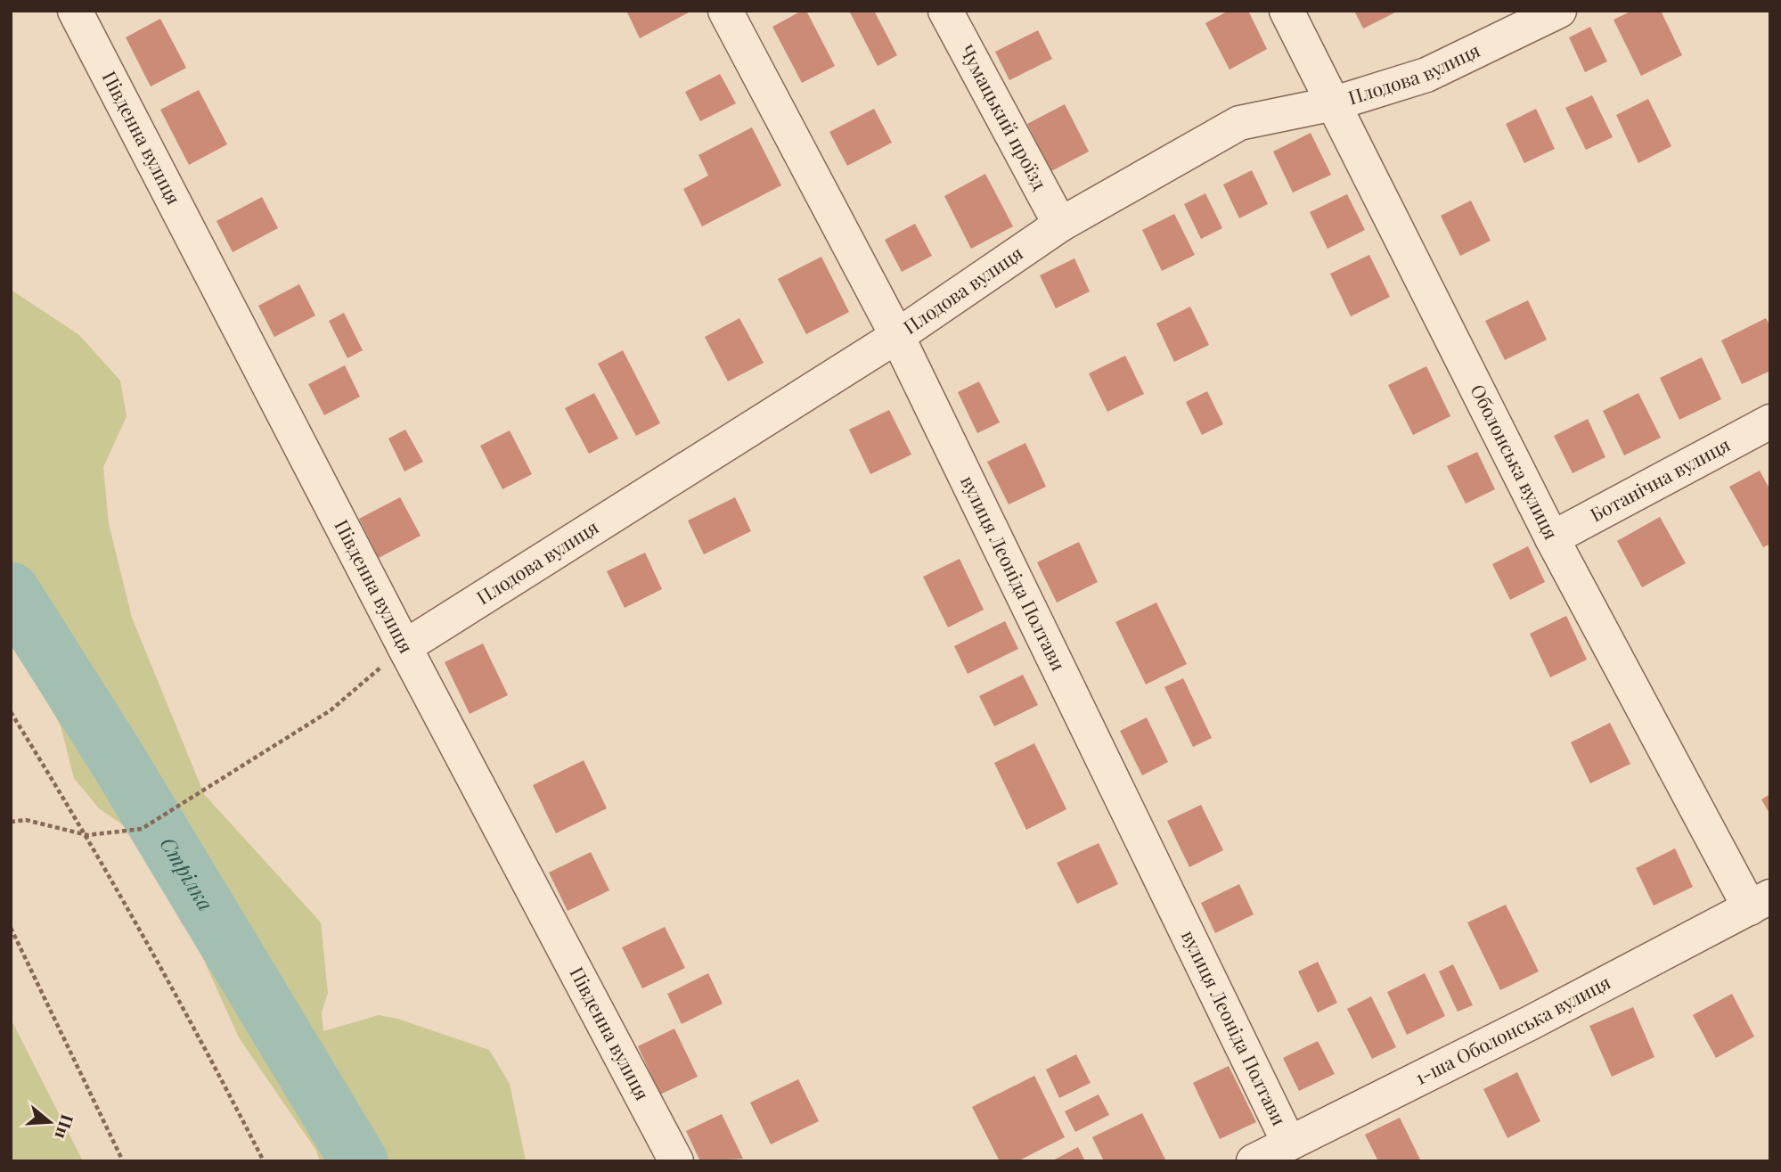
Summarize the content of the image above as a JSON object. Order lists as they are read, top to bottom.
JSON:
{
  "streets": {
    "street": [
      "Плодова вулиця",
      "Чумацький проїзд",
      "Південна вулиця",
      "Оболонська вулиця",
      "Ботанічна вулиця",
      "вулиця Леоніда Полтави",
      "1-ша Оболонська вулиця"
    ]
  },
  "crossings": [
    ["Плодова вулиця", "Чумацький проїзд"],
    ["Плодова вулиця", "Південна вулиця"],
    ["Плодова вулиця", "Оболонська вулиця"],
    ["Плодова вулиця", "вулиця Леоніда Полтави"],
    ["Оболонська вулиця", "Ботанічна вулиця"],
    ["Оболонська вулиця", "1-ша Оболонська вулиця"],
    ["вулиця Леоніда Полтави", "1-ша Оболонська вулиця"]
  ],
  "water": ["Стрілка"],
  "north": "right"
}
